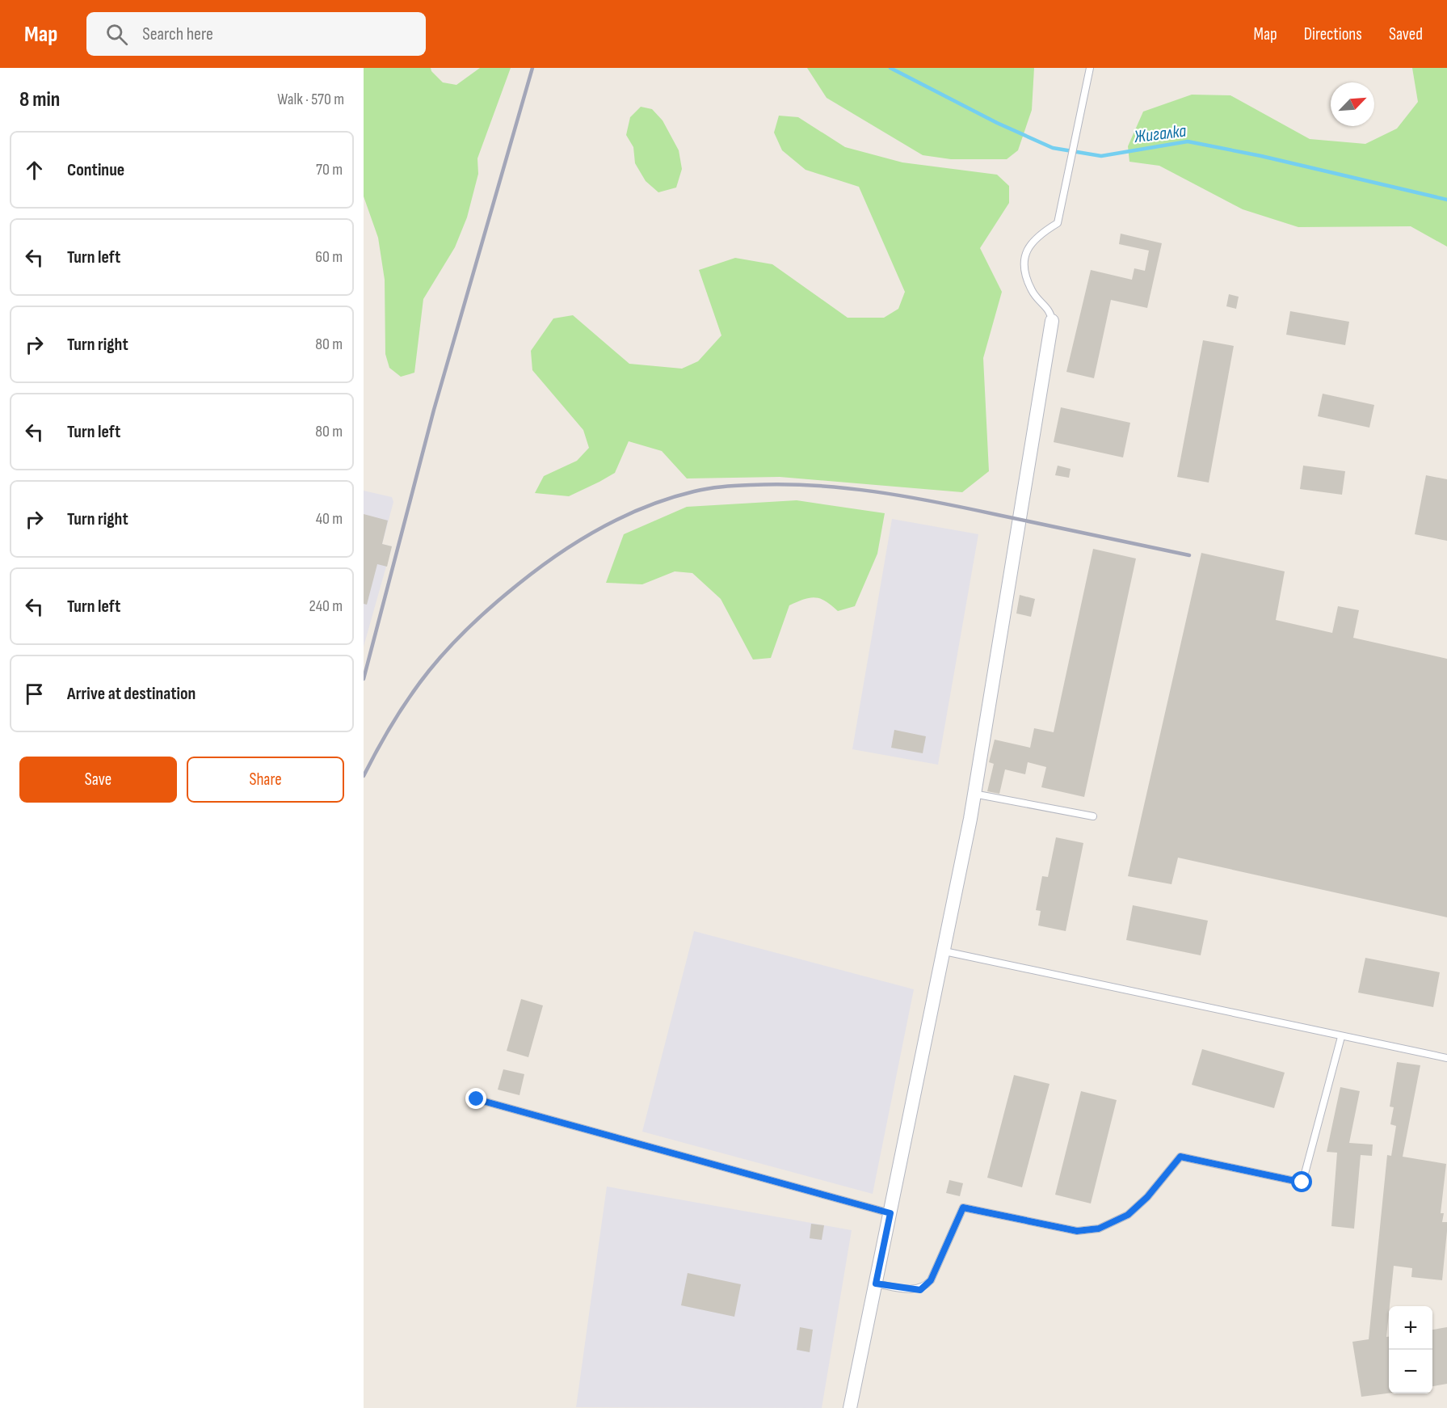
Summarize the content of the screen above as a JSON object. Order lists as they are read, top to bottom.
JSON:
{
  "water": ["Жигалка"],
  "north": "top right",
  "page": {
    "header": "Map",
    "search": "Search here",
    "nav": ["Map", "Directions", "Saved"],
    "heading": ["8 min", "Walk · 570 m"],
    "list": [
      ["Continue", "70 m"],
      ["Turn left", "60 m"],
      ["Turn right", "80 m"],
      ["Turn left", "80 m"],
      ["Turn right", "40 m"],
      ["Turn left", "240 m"],
      "Arrive at destination"
    ],
    "buttons": ["Save", "Share"],
    "map_buttons": ["+", "−"]
  }
}
